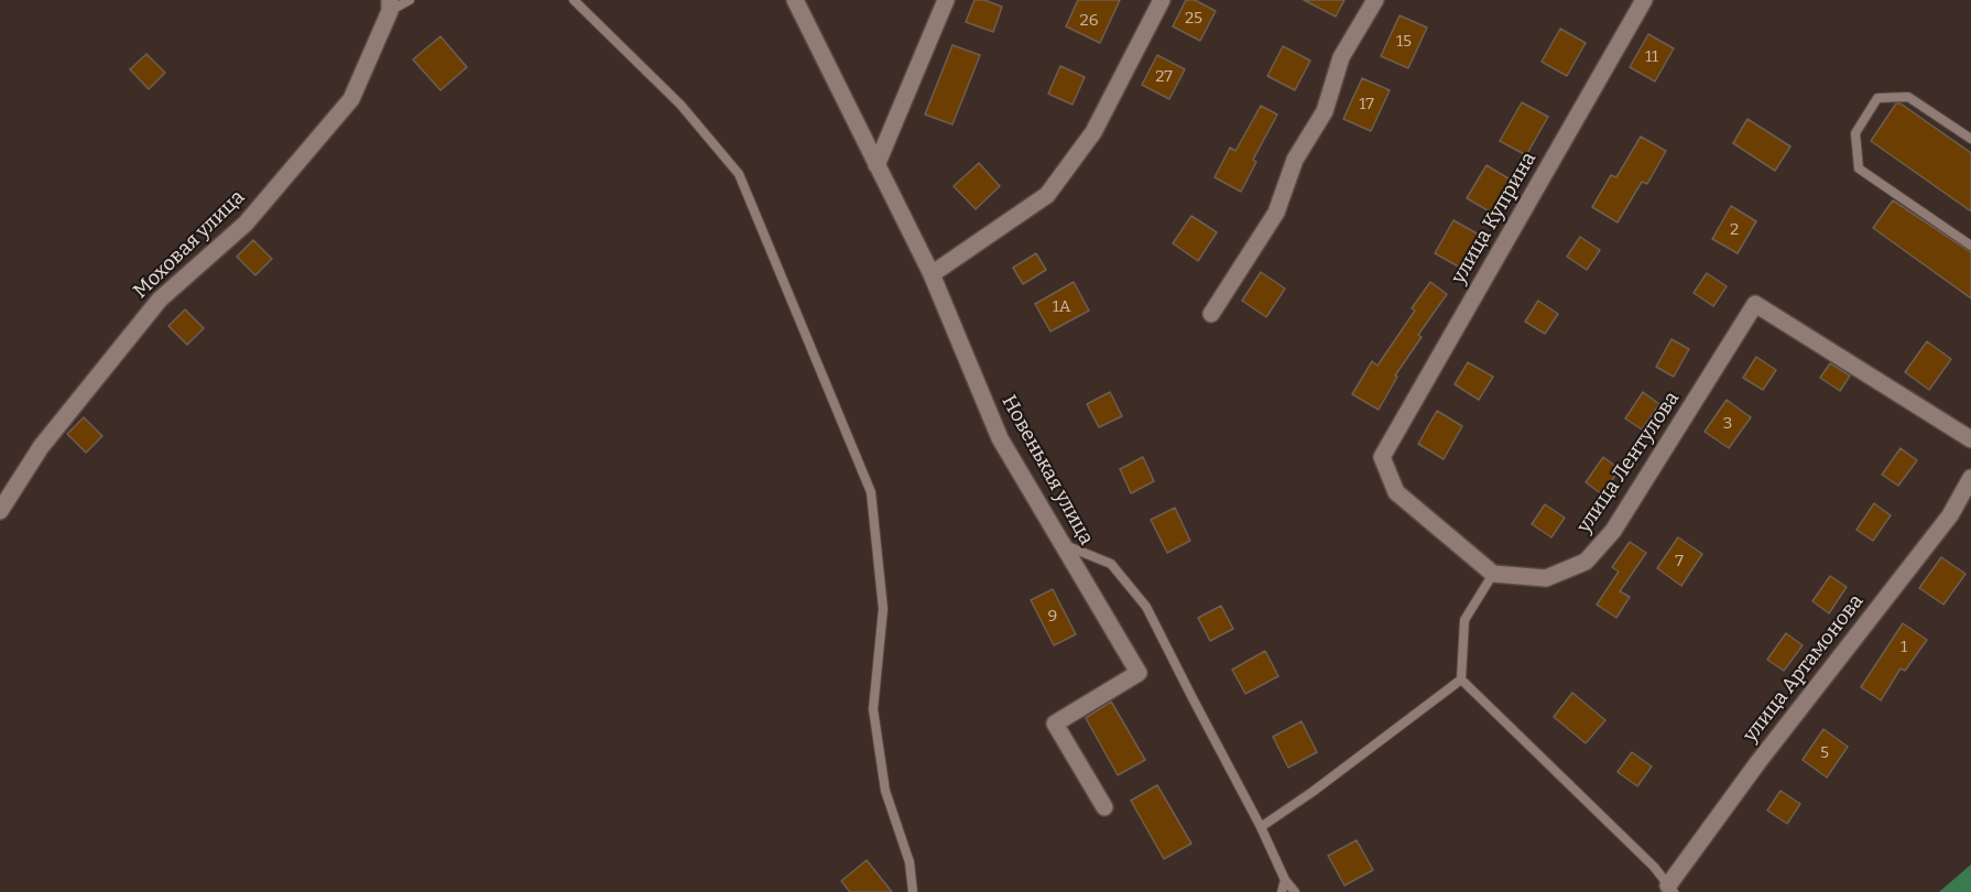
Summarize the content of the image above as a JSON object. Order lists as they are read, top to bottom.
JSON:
{
  "streets": {
    "street": [
      "улица Куприна",
      "Моховая улица",
      "улица Лентулова",
      "Новенькая улица",
      "улица Артамонова"
    ]
  },
  "crossings": [
    ["улица Куприна", "улица Лентулова"]
  ],
  "house_numbers": [
    "25",
    "26",
    "15",
    "11",
    "27",
    "17",
    "2",
    "1А",
    "3",
    "7",
    "9",
    "1",
    "5"
  ]
}
